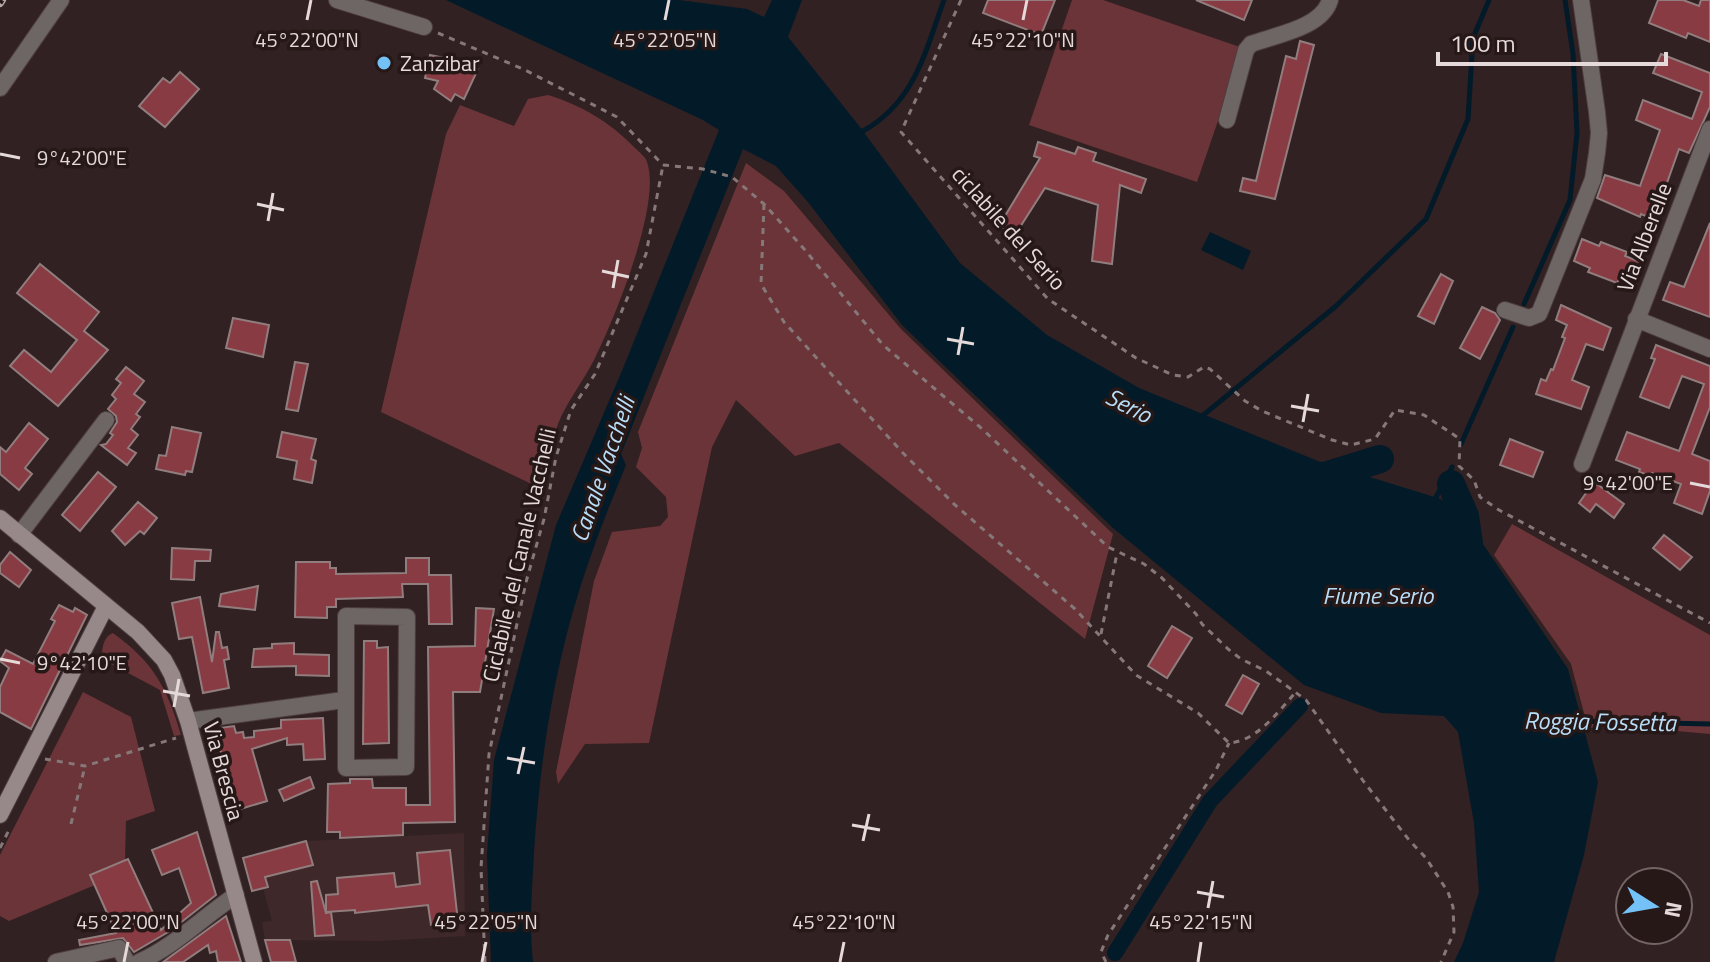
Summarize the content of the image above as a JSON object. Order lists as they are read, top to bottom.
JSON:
{
  "streets": {
    "street": ["Via Alberelle", "Via Brescia"],
    "path": ["ciclabile del Serio", "Ciclabile del Canale Vacchelli"]
  },
  "water": [
    "Serio",
    "Canale Vacchelli",
    "Fiume Serio",
    "Roggia Fossetta"
  ],
  "places": ["Zanzibar"],
  "scale_bar": "100 m",
  "north": "right",
  "coordinates": [
    "45°22'00\"N",
    "45°22'05\"N",
    "45°22'10\"N",
    "9°42'00\"E",
    "9°42'10\"E",
    "45°22'15\"N"
  ]
}
